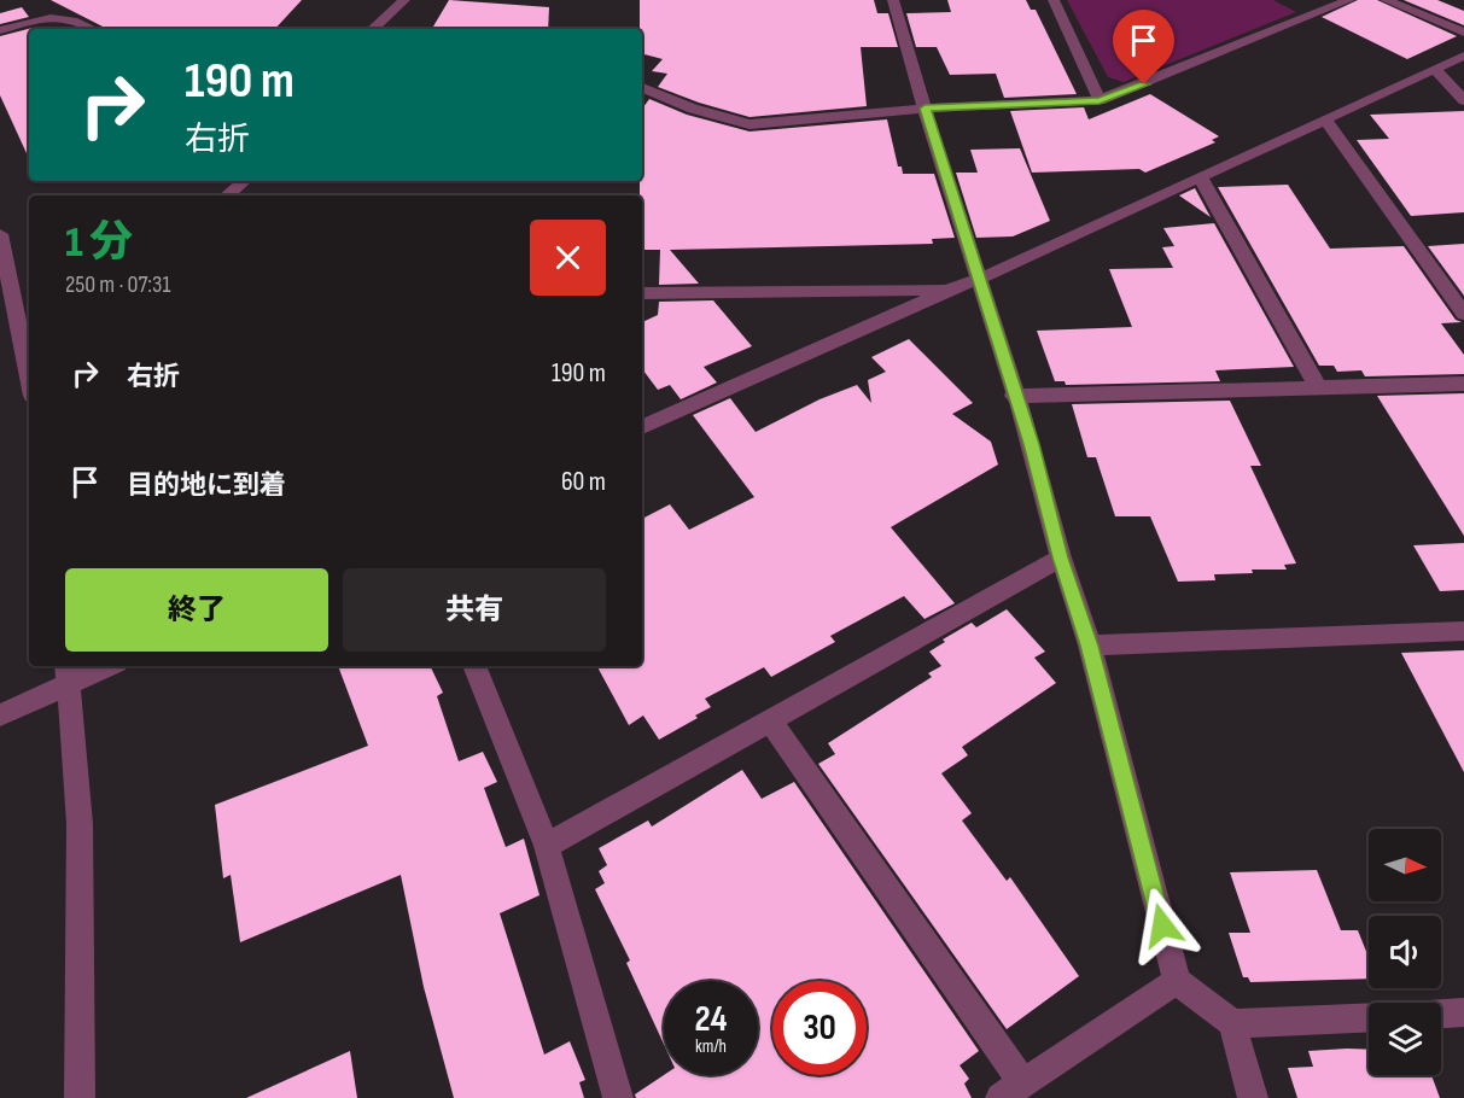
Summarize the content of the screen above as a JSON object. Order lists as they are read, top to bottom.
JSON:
{
  "north": "right",
  "page": {
    "turn": ["190 m", "右折"],
    "heading": ["1 分", "250 m · 07:31"],
    "list": [
      {
        "name": "右折",
        "value": "190 m"
      },
      {
        "name": "目的地に到着",
        "value": "60 m"
      }
    ],
    "buttons": ["終了", "共有"],
    "speed": "24 km/h",
    "limit": "30"
  }
}
